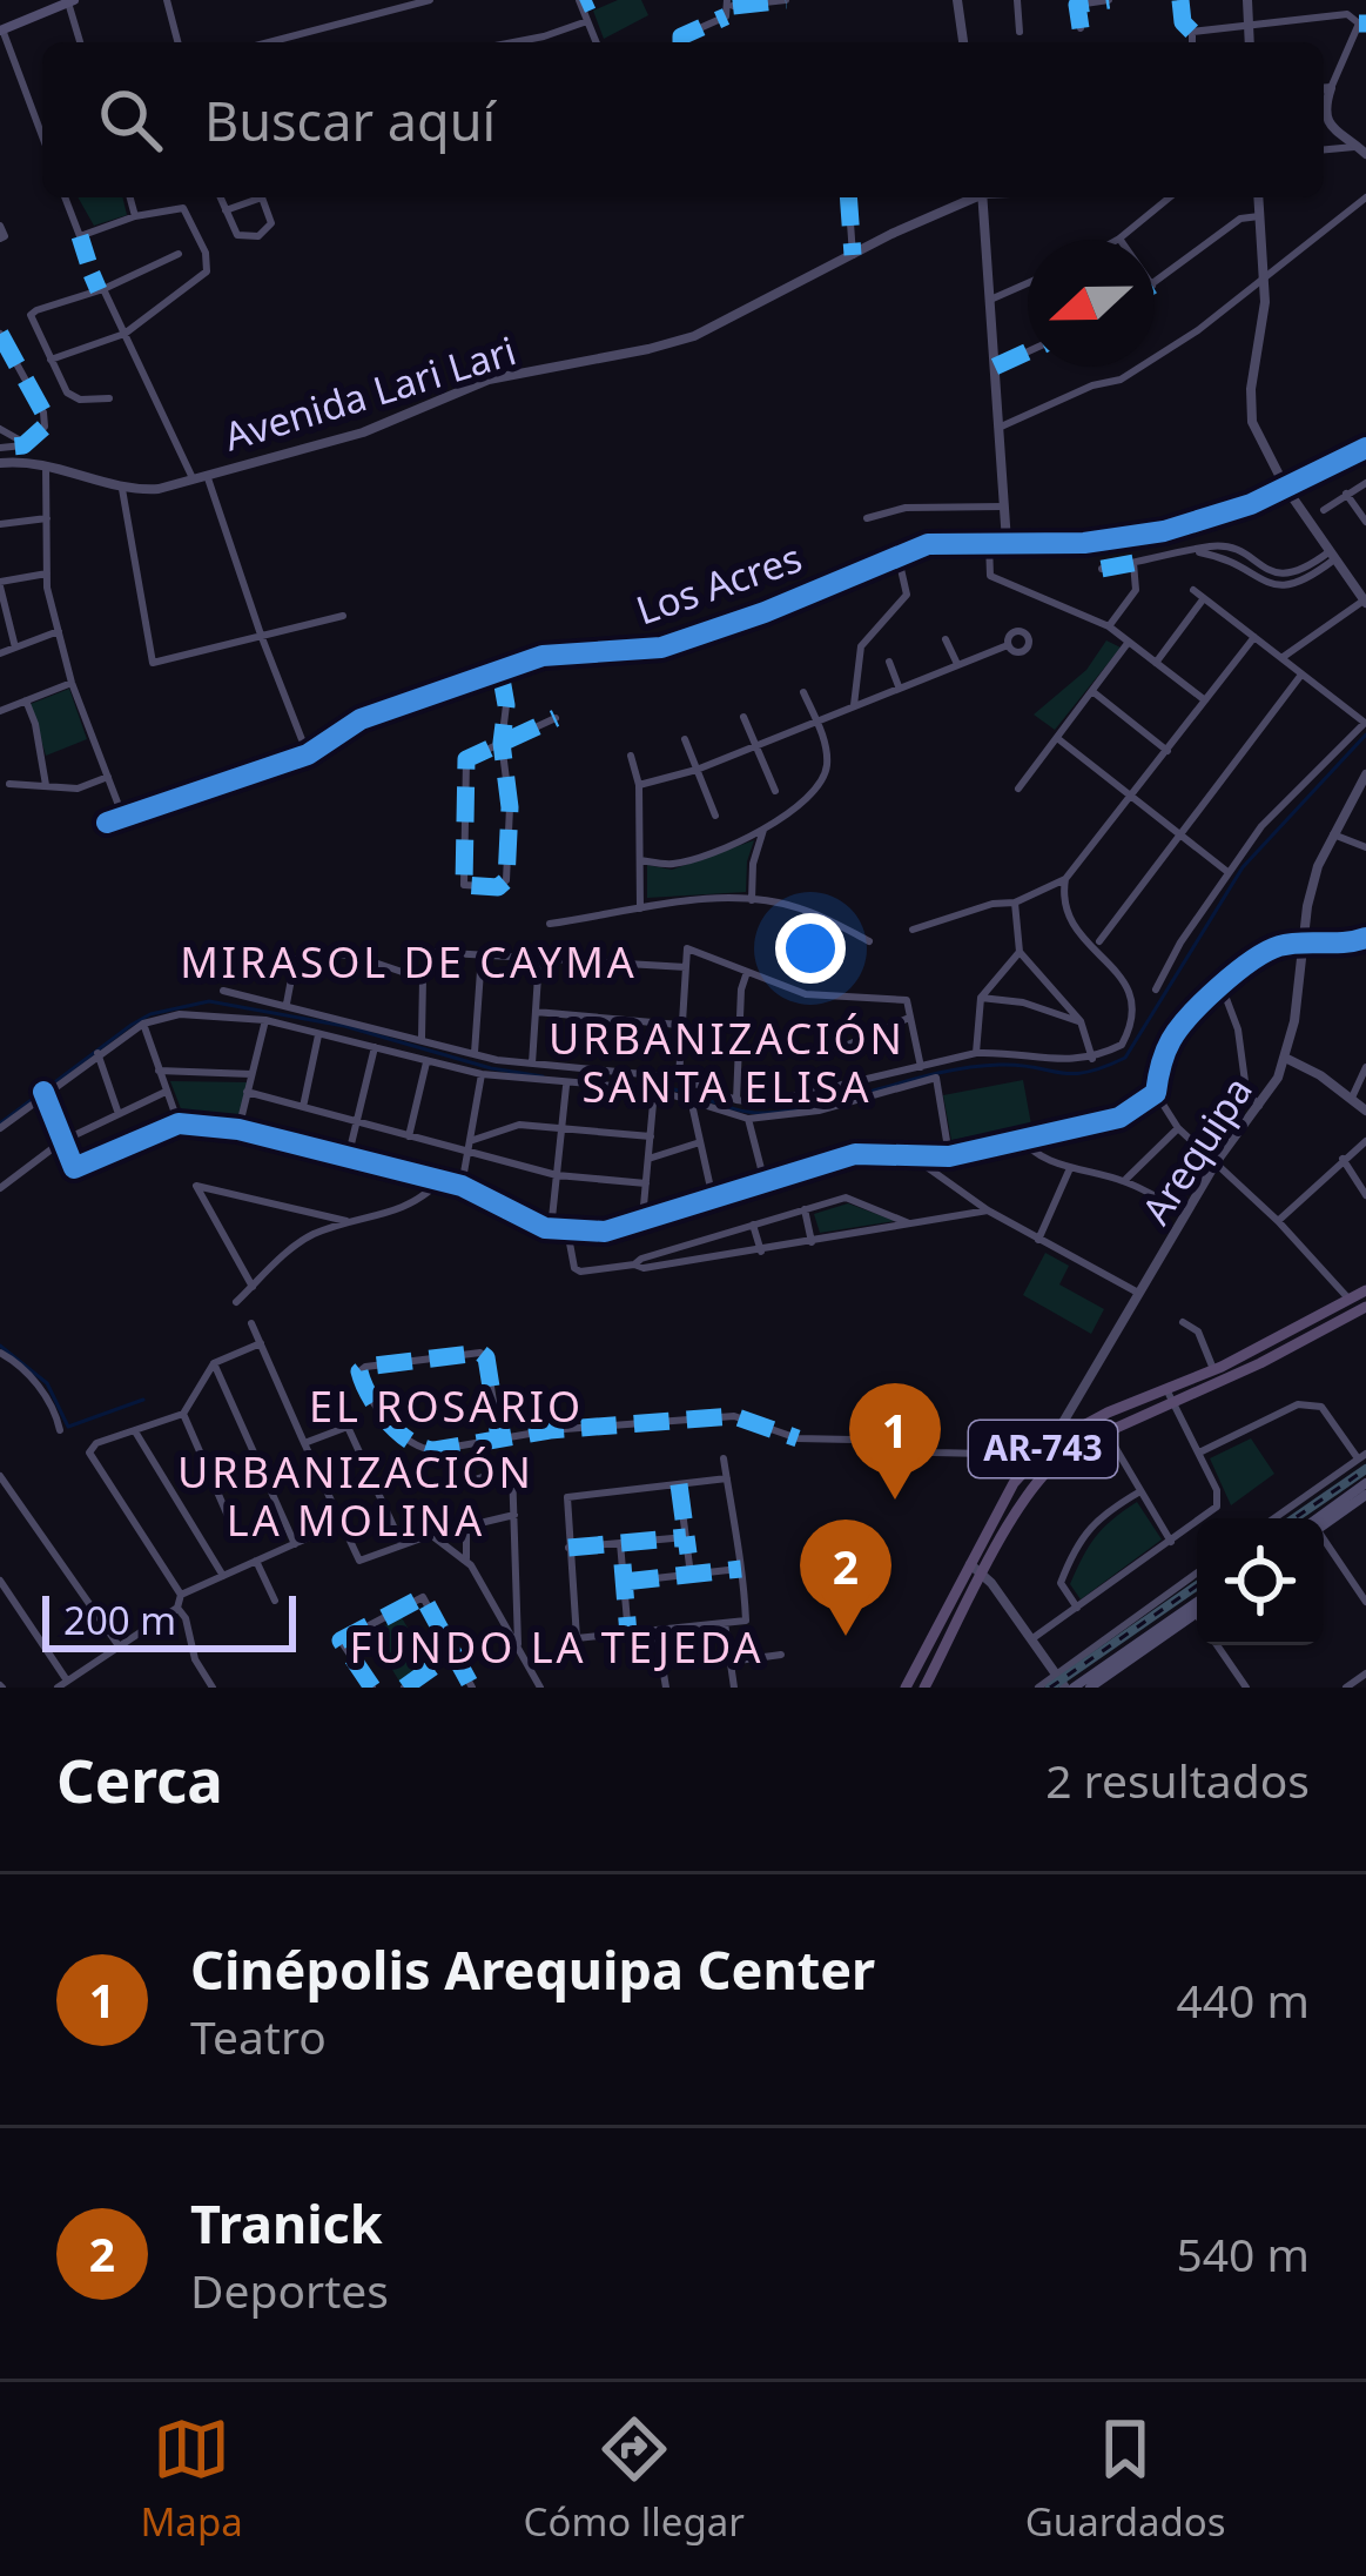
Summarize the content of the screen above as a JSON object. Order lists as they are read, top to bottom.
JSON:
{
  "streets": {
    "main road": ["AR-743"],
    "street": ["Avenida Lari Lari", "Los Acres", "Arequipa"]
  },
  "crossings": [
    ["Arequipa", "AR-743"]
  ],
  "districts": [
    "MIRASOL DE CAYMA",
    "URBANIZACIÓN SANTA ELISA",
    "EL ROSARIO",
    "URBANIZACIÓN LA MOLINA",
    "FUNDO LA TEJEDA"
  ],
  "scale_bar": "200 m",
  "north": "left",
  "page": {
    "search": "Buscar aquí",
    "pins": ["1", "2"],
    "scale": "200 m",
    "heading": ["Cerca", "2 resultados"],
    "list": [
      {
        "mark": "1",
        "name": "Cinépolis Arequipa Center",
        "note": "Teatro",
        "value": "440 m"
      },
      {
        "mark": "2",
        "name": "Tranick",
        "note": "Deportes",
        "value": "540 m"
      }
    ],
    "nav": ["Mapa", "Cómo llegar", "Guardados"]
  }
}
